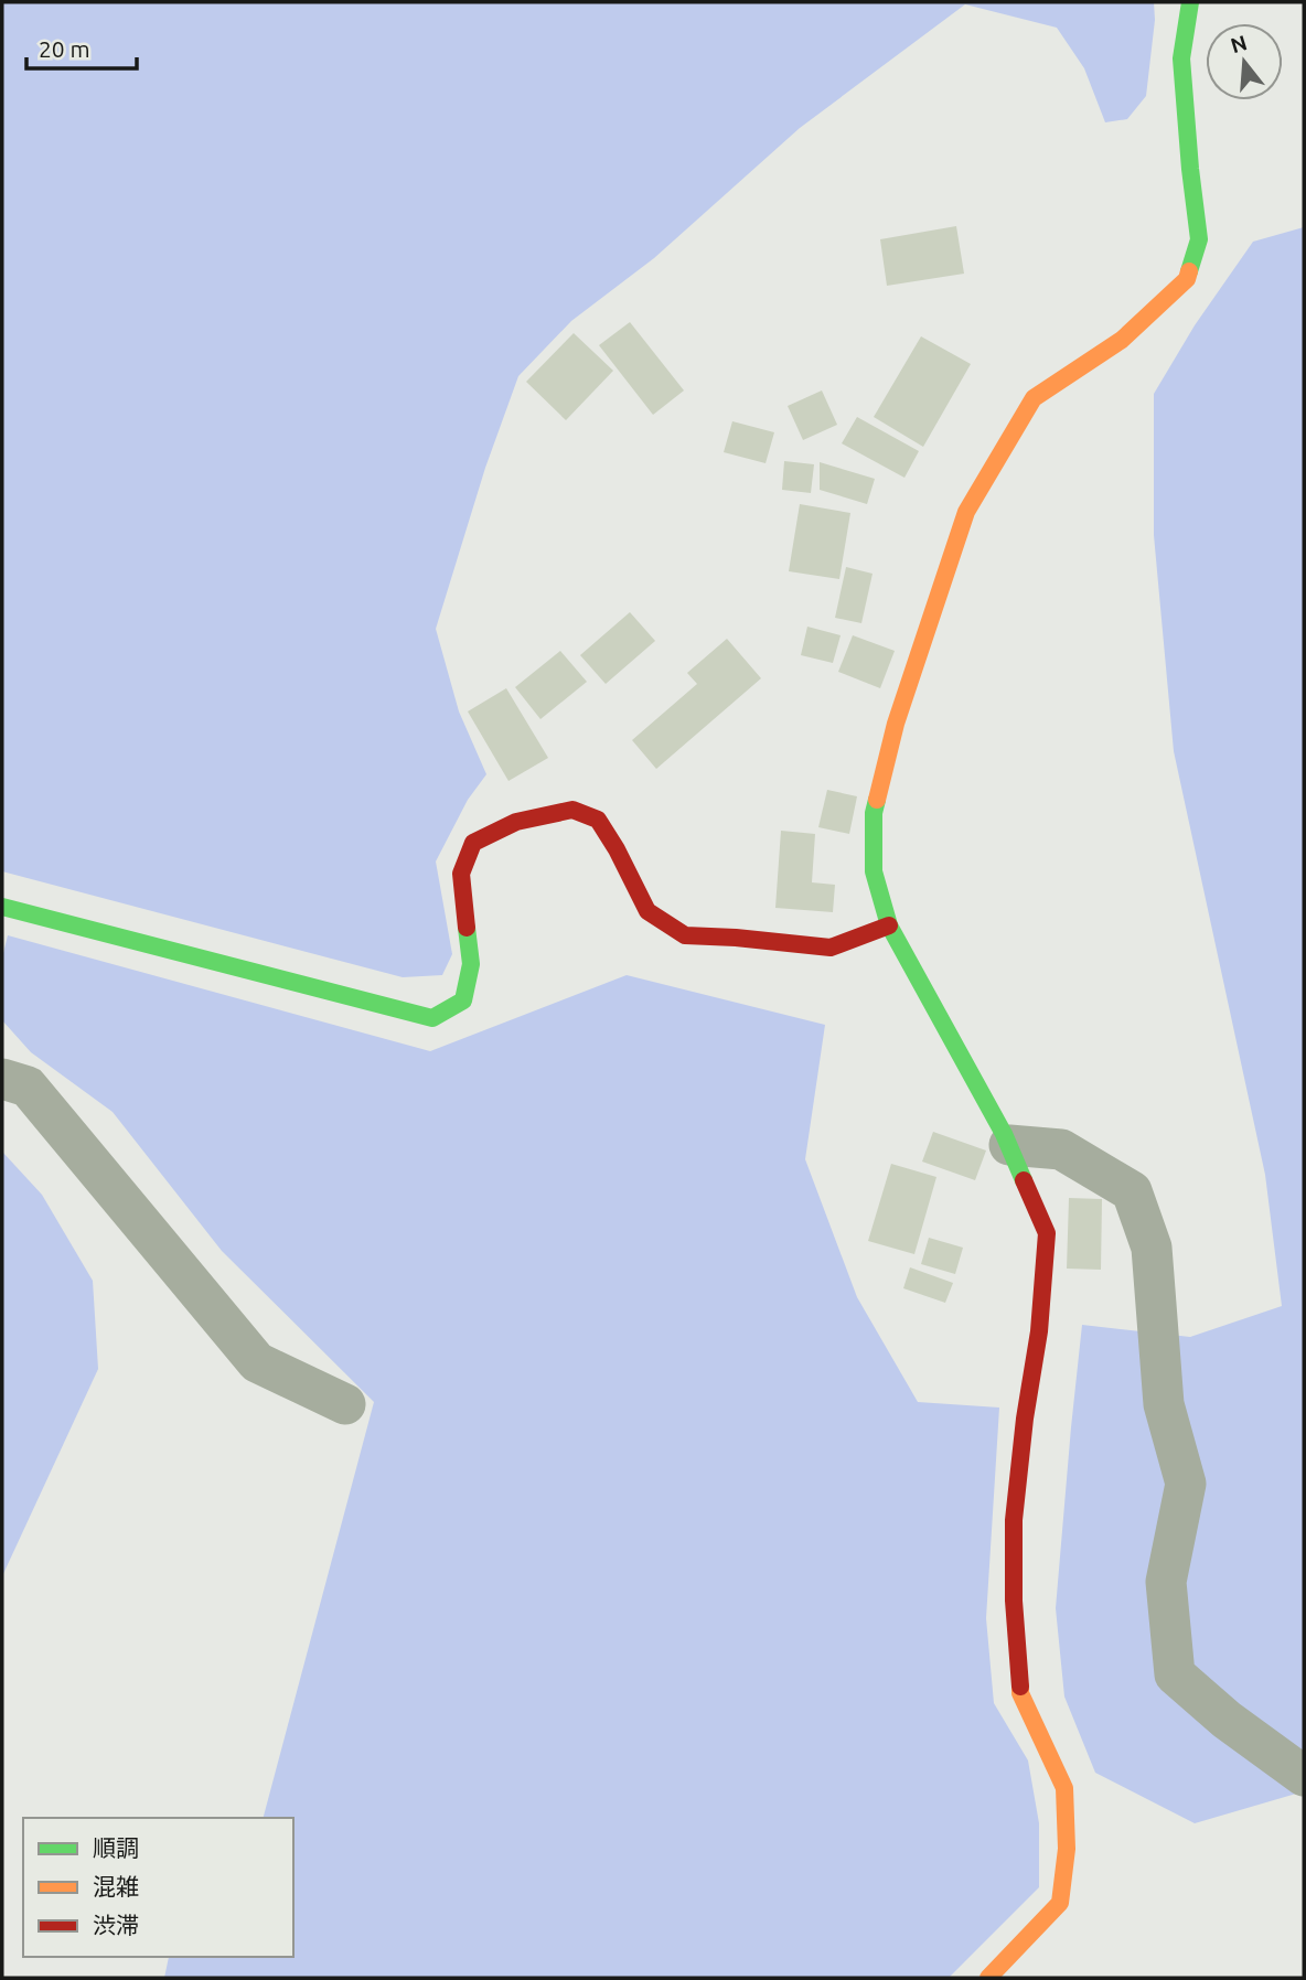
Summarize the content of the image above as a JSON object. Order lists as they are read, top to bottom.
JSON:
{
  "legend": ["順調", "混雑", "渋滞"],
  "scale_bar": "20 m",
  "north": "top"
}
